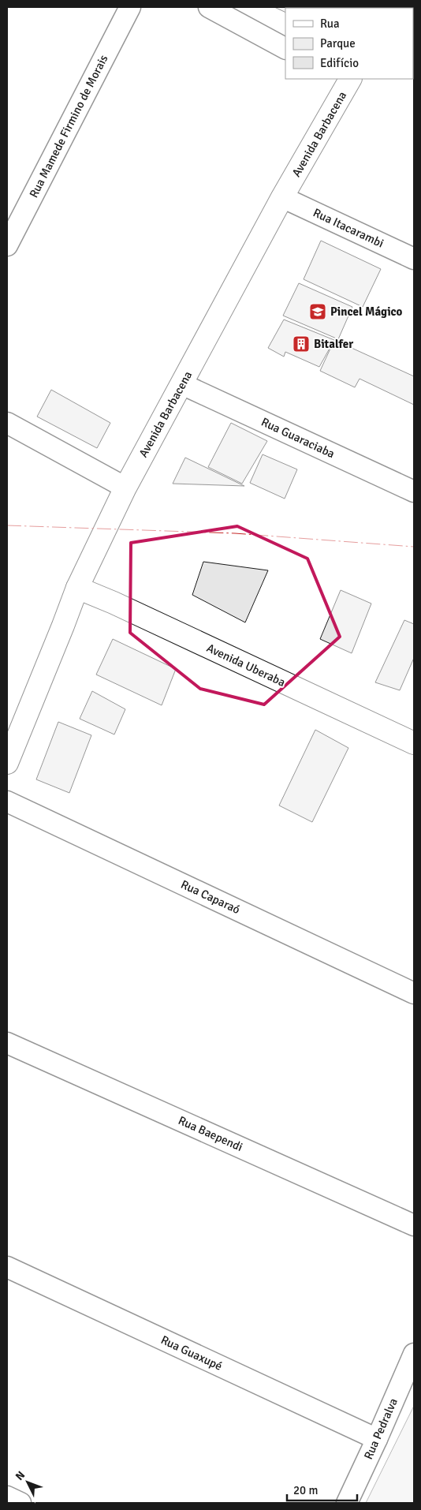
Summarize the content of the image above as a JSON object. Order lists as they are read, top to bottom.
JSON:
{
  "streets": {
    "main road": ["Avenida Barbacena", "Avenida Uberaba"],
    "street": [
      "Rua Mamede Firmino de Morais",
      "Rua Itacarambi",
      "Rua Guaraciaba",
      "Rua Caparaó",
      "Rua Baependi",
      "Rua Guaxupé",
      "Rua Pedralva"
    ]
  },
  "crossings": [
    ["Avenida Barbacena", "Rua Itacarambi"],
    ["Avenida Barbacena", "Rua Guaraciaba"],
    ["Avenida Barbacena", "Avenida Uberaba"],
    ["Rua Guaxupé", "Rua Pedralva"]
  ],
  "places": {
    "school or university": ["Pincel Mágico"],
    "building": ["Bitalfer"]
  },
  "legend": ["Rua", "Parque", "Edifício"],
  "scale_bar": "20 m",
  "north": "top left"
}
